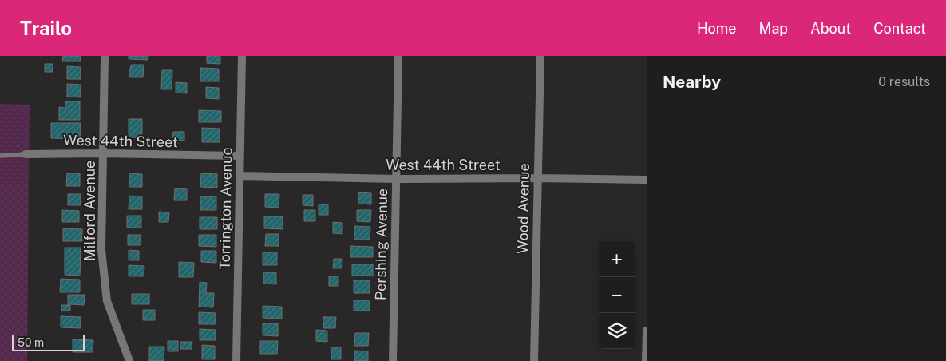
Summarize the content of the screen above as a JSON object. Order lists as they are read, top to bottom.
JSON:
{
  "streets": {
    "street": [
      "West 44th Street",
      "Torrington Avenue",
      "Wood Avenue",
      "Milford Avenue",
      "Pershing Avenue"
    ]
  },
  "crossings": [
    ["West 44th Street", "Torrington Avenue"],
    ["West 44th Street", "Wood Avenue"],
    ["West 44th Street", "Milford Avenue"],
    ["West 44th Street", "Pershing Avenue"]
  ],
  "scale_bar": "50 m",
  "page": {
    "header": "Trailo",
    "nav": [
      "Home",
      "Map",
      "About",
      "Contact"
    ],
    "heading": ["Nearby", "0 results"],
    "map_buttons": ["+", "−"],
    "scale": "50 m"
  }
}
